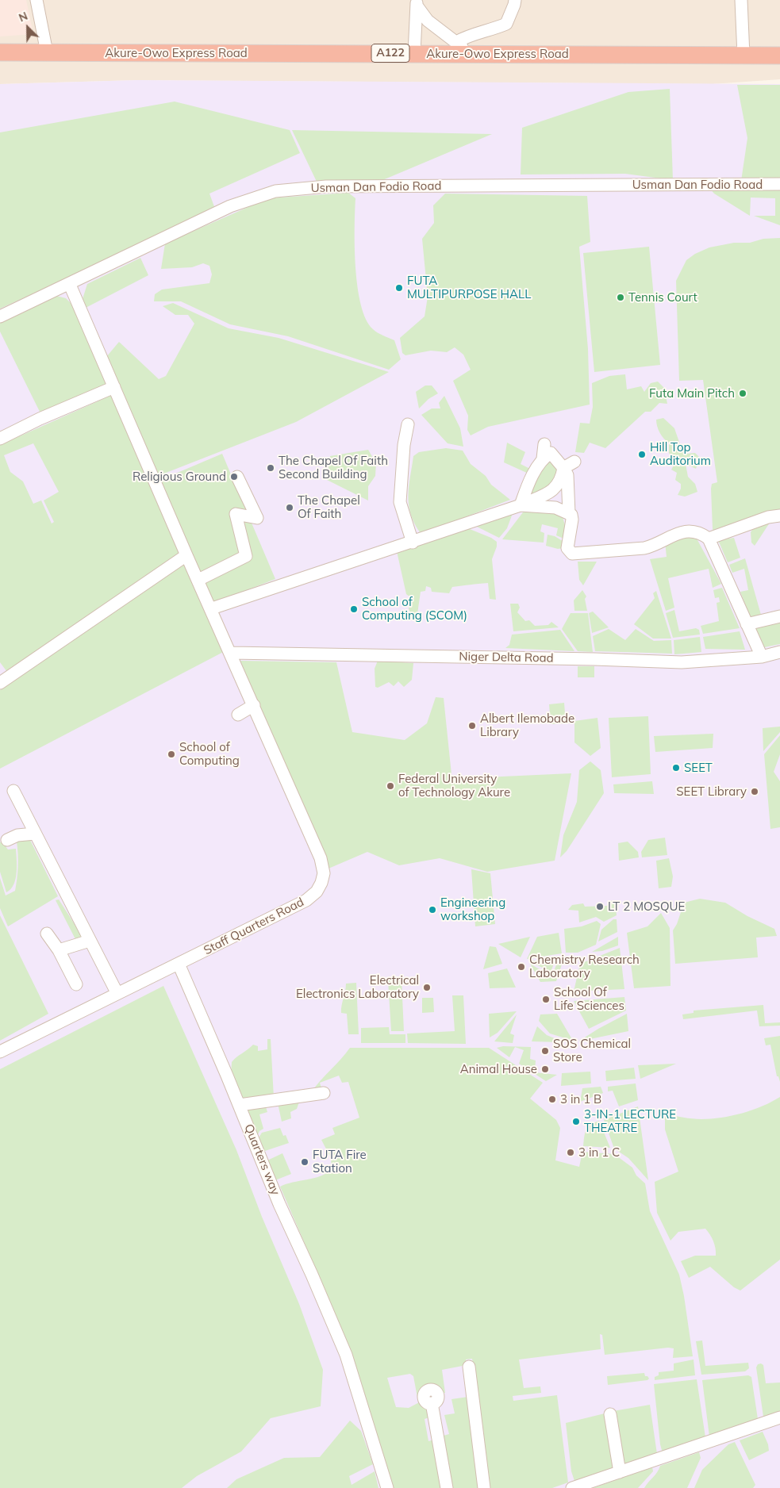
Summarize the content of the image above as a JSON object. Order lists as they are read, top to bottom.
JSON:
{
  "streets": {
    "highway": ["Akure-Owo Express Road", "A122"],
    "street": [
      "Usman Dan Fodio Road",
      "Niger Delta Road",
      "Staff Quarters Road",
      "Quarters way"
    ]
  },
  "crossings": [
    ["Usman Dan Fodio Road", "Staff Quarters Road"],
    ["Niger Delta Road", "Staff Quarters Road"],
    ["Staff Quarters Road", "Quarters way"]
  ],
  "places": [
    "FUTA MULTIPURPOSE HALL",
    "Tennis Court",
    "Futa Main Pitch",
    "Hill Top Auditorium",
    "The Chapel Of Faith Second Building",
    "Religious Ground",
    "The Chapel Of Faith",
    "School of Computing (SCOM)",
    "Albert Ilemobade Library",
    "School of Computing",
    "SEET",
    "Federal University of Technology Akure",
    "SEET Library",
    "LT 2 MOSQUE",
    "Engineering workshop",
    "Chemistry Research Laboratory",
    "Electrical Electronics Laboratory",
    "School Of Life Sciences",
    "SOS Chemical Store",
    "Animal House",
    "3 in 1 B",
    "3-IN-1 LECTURE THEATRE",
    "3 in 1 C",
    "FUTA Fire Station"
  ],
  "north": "top left"
}
